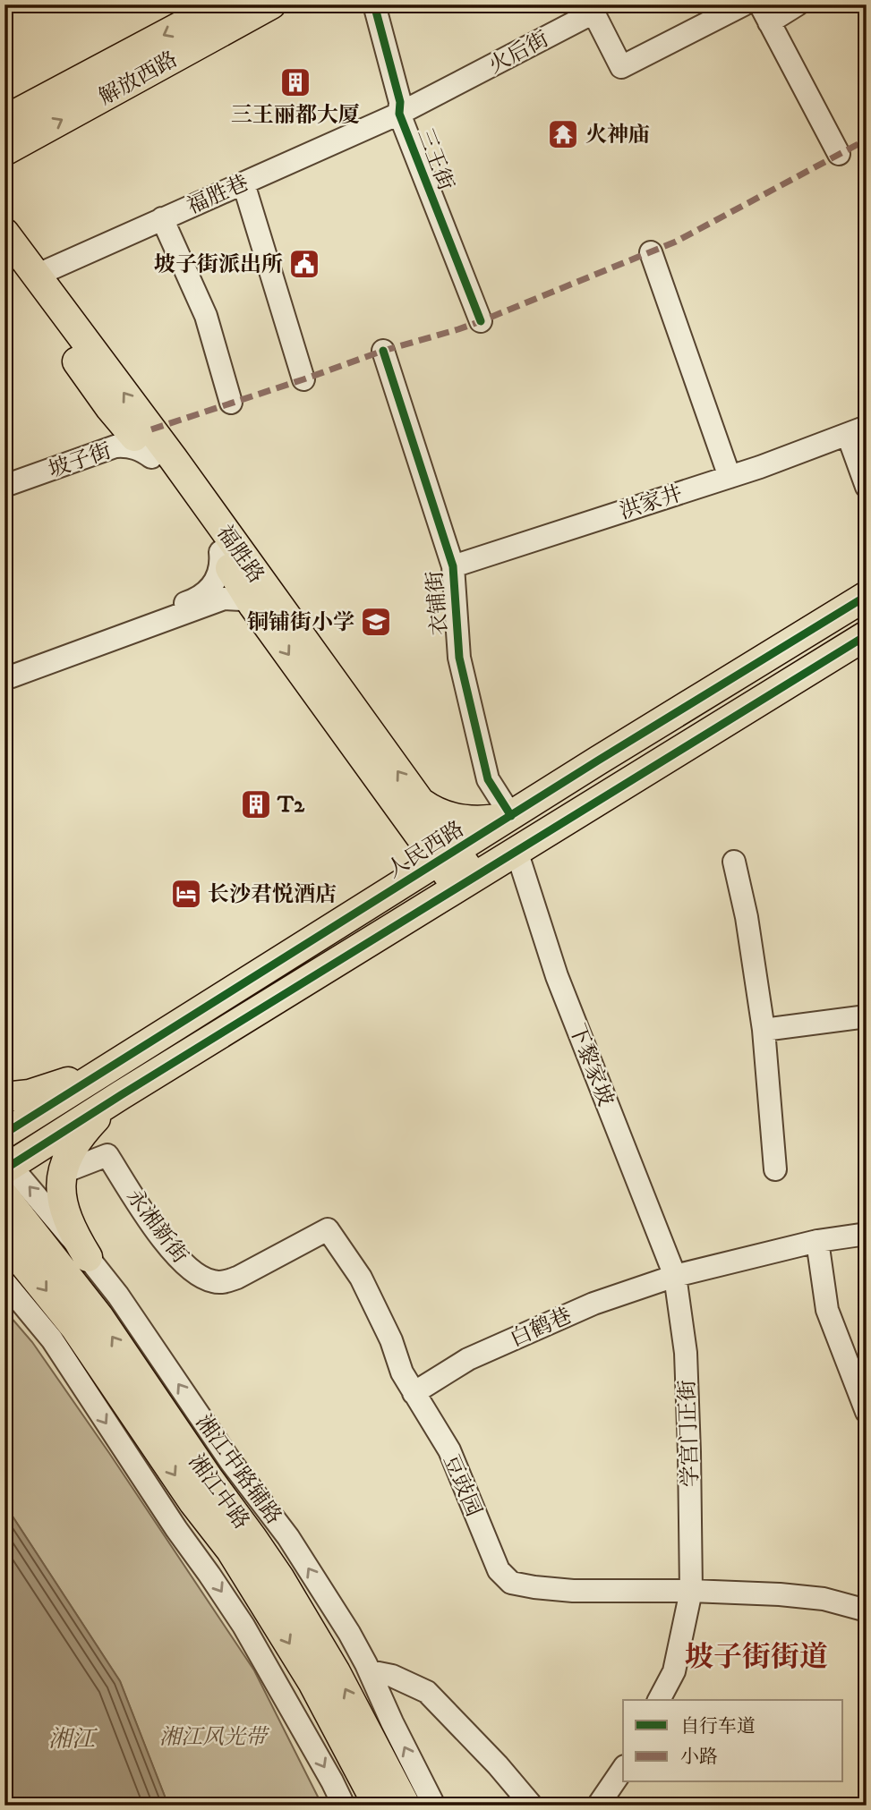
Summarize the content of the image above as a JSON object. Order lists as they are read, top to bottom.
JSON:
{
  "streets": {
    "main road": [
      "解放西路",
      "福胜路",
      "人民西路",
      "湘江中路"
    ],
    "street": [
      "火后街",
      "三王街",
      "福胜巷",
      "坡子街",
      "洪家井",
      "衣铺街",
      "下黎家坡",
      "永湘新街",
      "白鹤巷",
      "学宫门正街",
      "湘江中路辅路",
      "豆豉园"
    ]
  },
  "crossings": [
    ["火后街", "三王街"],
    ["火后街", "福胜巷"],
    ["三王街", "福胜巷"],
    ["福胜巷", "福胜路"],
    ["坡子街", "福胜路"],
    ["洪家井", "衣铺街"],
    ["福胜路", "人民西路"],
    ["衣铺街", "人民西路"],
    ["下黎家坡", "白鹤巷"],
    ["下黎家坡", "学宫门正街"],
    ["永湘新街", "豆豉园"],
    ["白鹤巷", "学宫门正街"],
    ["白鹤巷", "豆豉园"],
    ["学宫门正街", "豆豉园"]
  ],
  "districts": ["坡子街街道"],
  "water": ["湘江"],
  "parks": ["湘江风光带"],
  "places": {
    "building": ["三王丽都大厦", "T2"],
    "temple": ["火神庙"],
    "public building": ["坡子街派出所"],
    "school or university": ["铜铺街小学"],
    "hotel": ["长沙君悦酒店"]
  },
  "legend": ["自行车道", "小路"]
}
